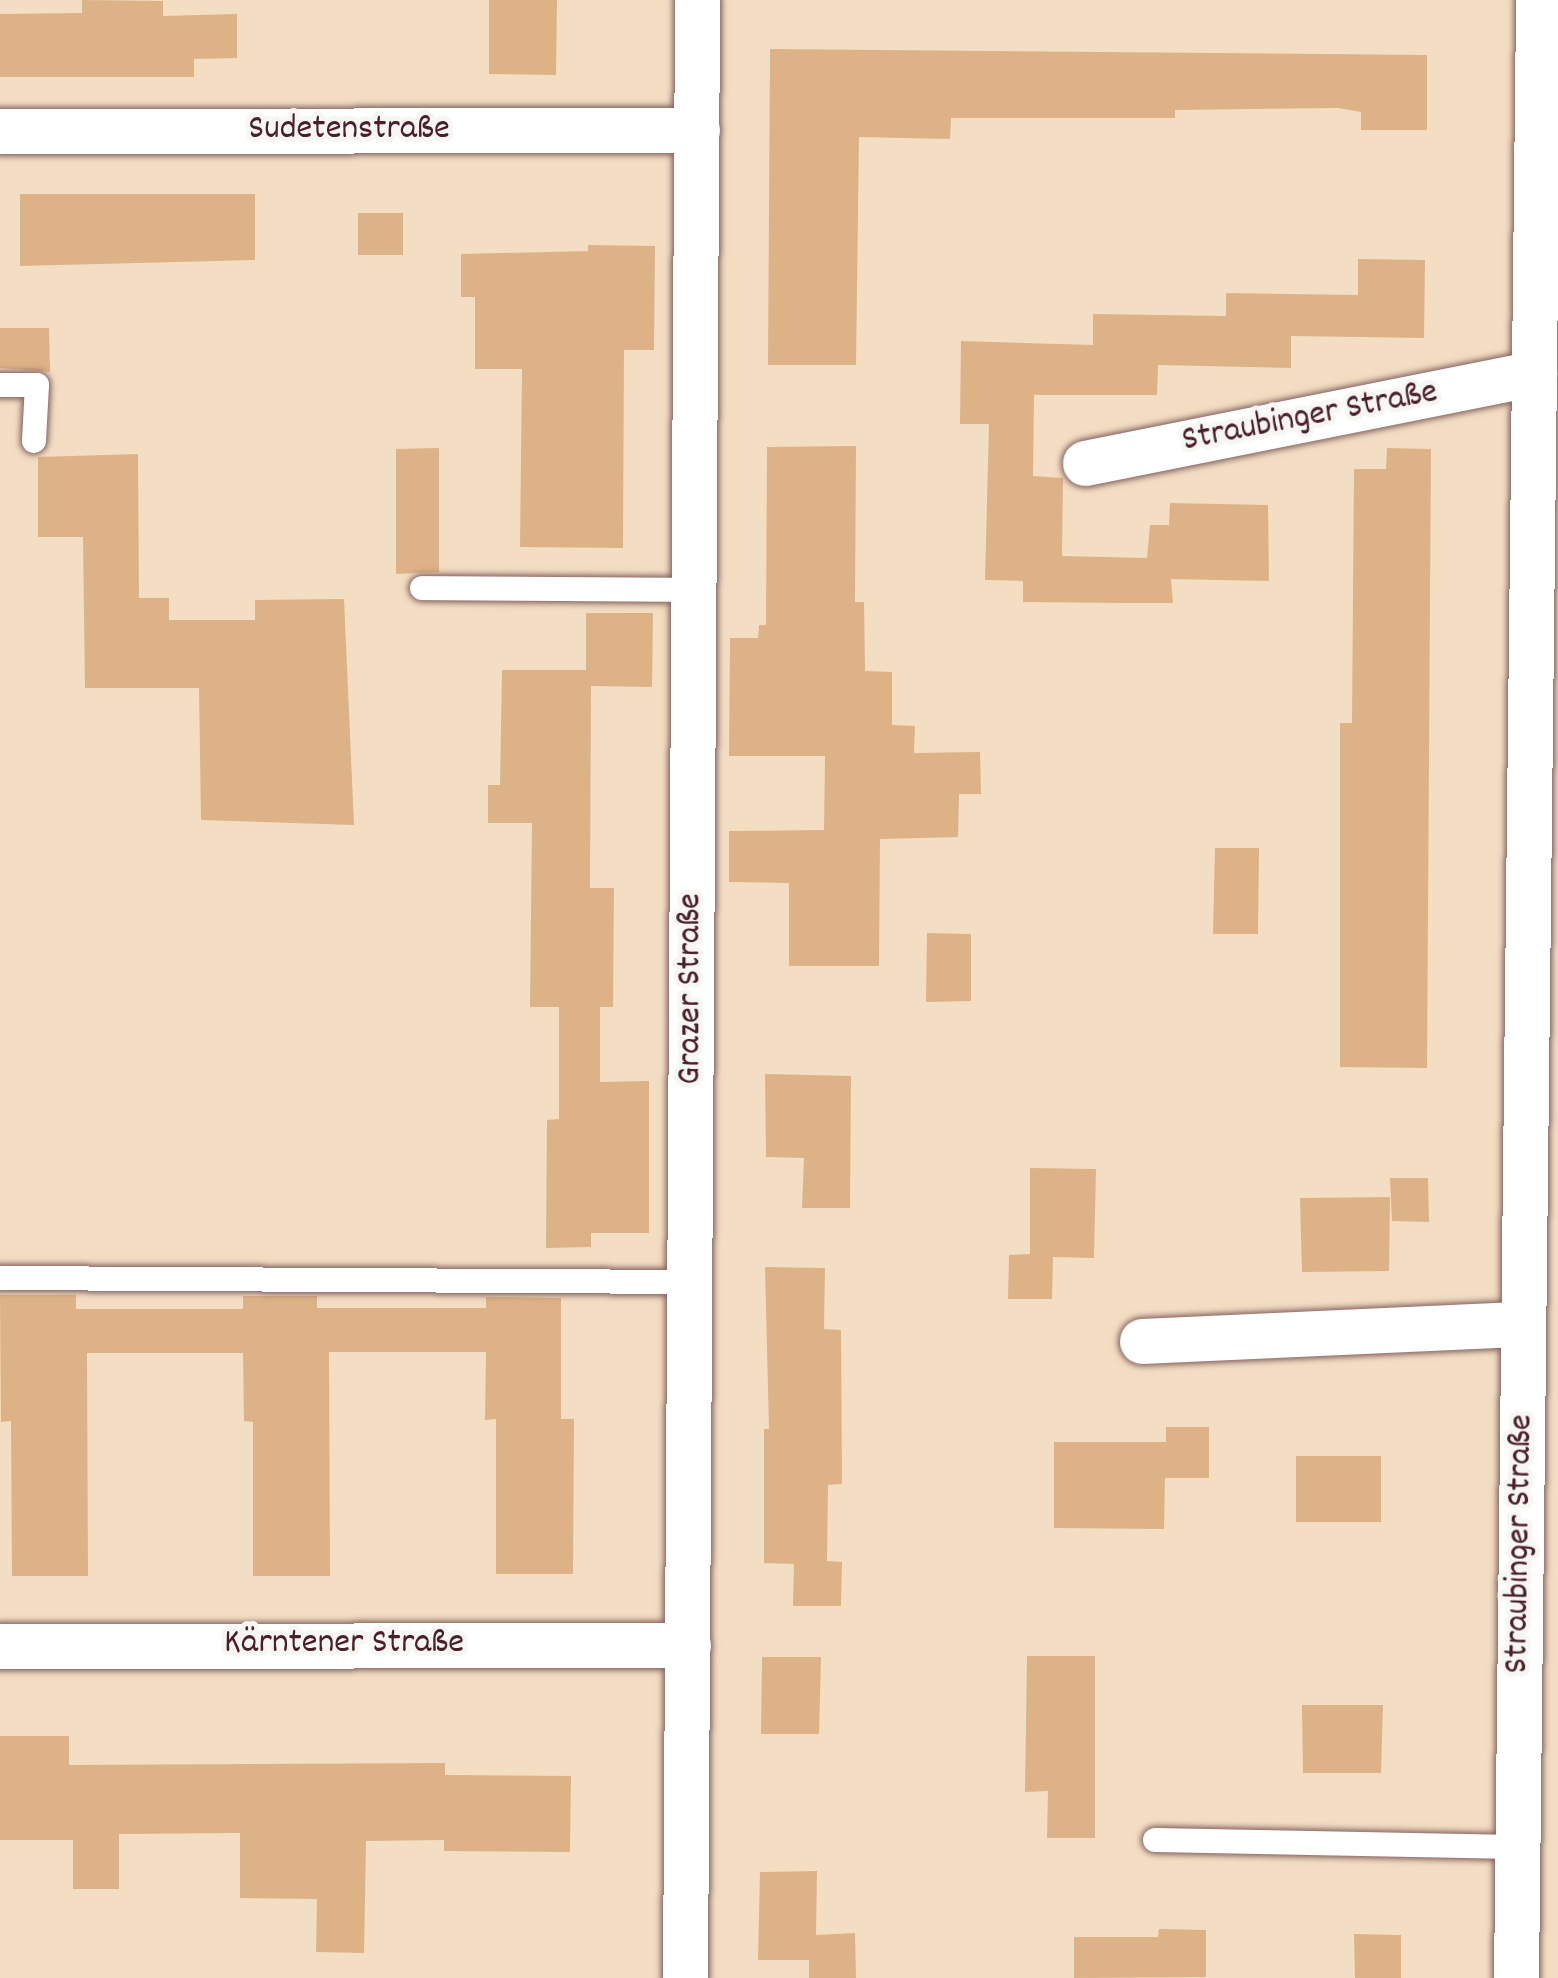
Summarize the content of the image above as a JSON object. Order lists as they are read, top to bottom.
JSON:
{
  "streets": {
    "street": [
      "Sudetenstraße",
      "Straubinger Straße",
      "Grazer Straße",
      "Kärntener Straße"
    ]
  },
  "crossings": [
    ["Sudetenstraße", "Grazer Straße"],
    ["Grazer Straße", "Kärntener Straße"]
  ]
}
